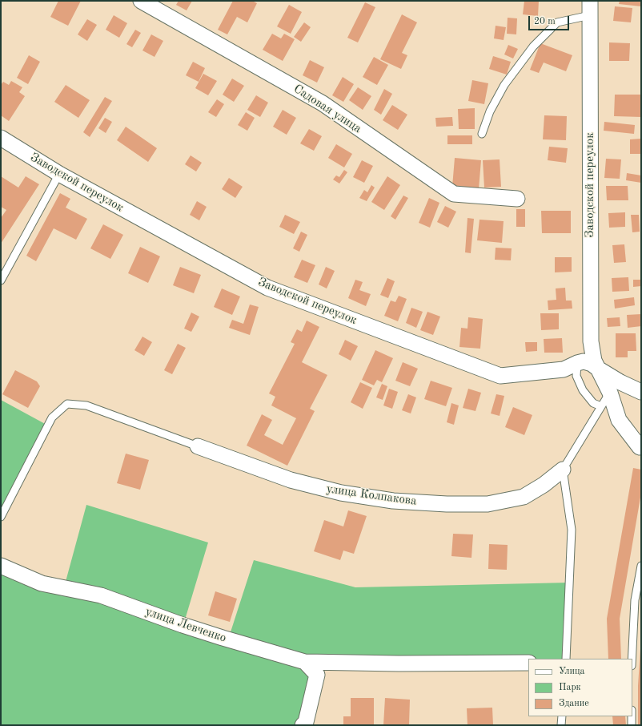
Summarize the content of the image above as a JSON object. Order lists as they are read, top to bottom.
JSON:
{
  "streets": {
    "street": [
      "Садовая улица",
      "Заводской переулок",
      "улица Колпакова",
      "улица Левченко"
    ]
  },
  "legend": ["Улица", "Парк", "Здание"],
  "scale_bar": "20 m"
}
